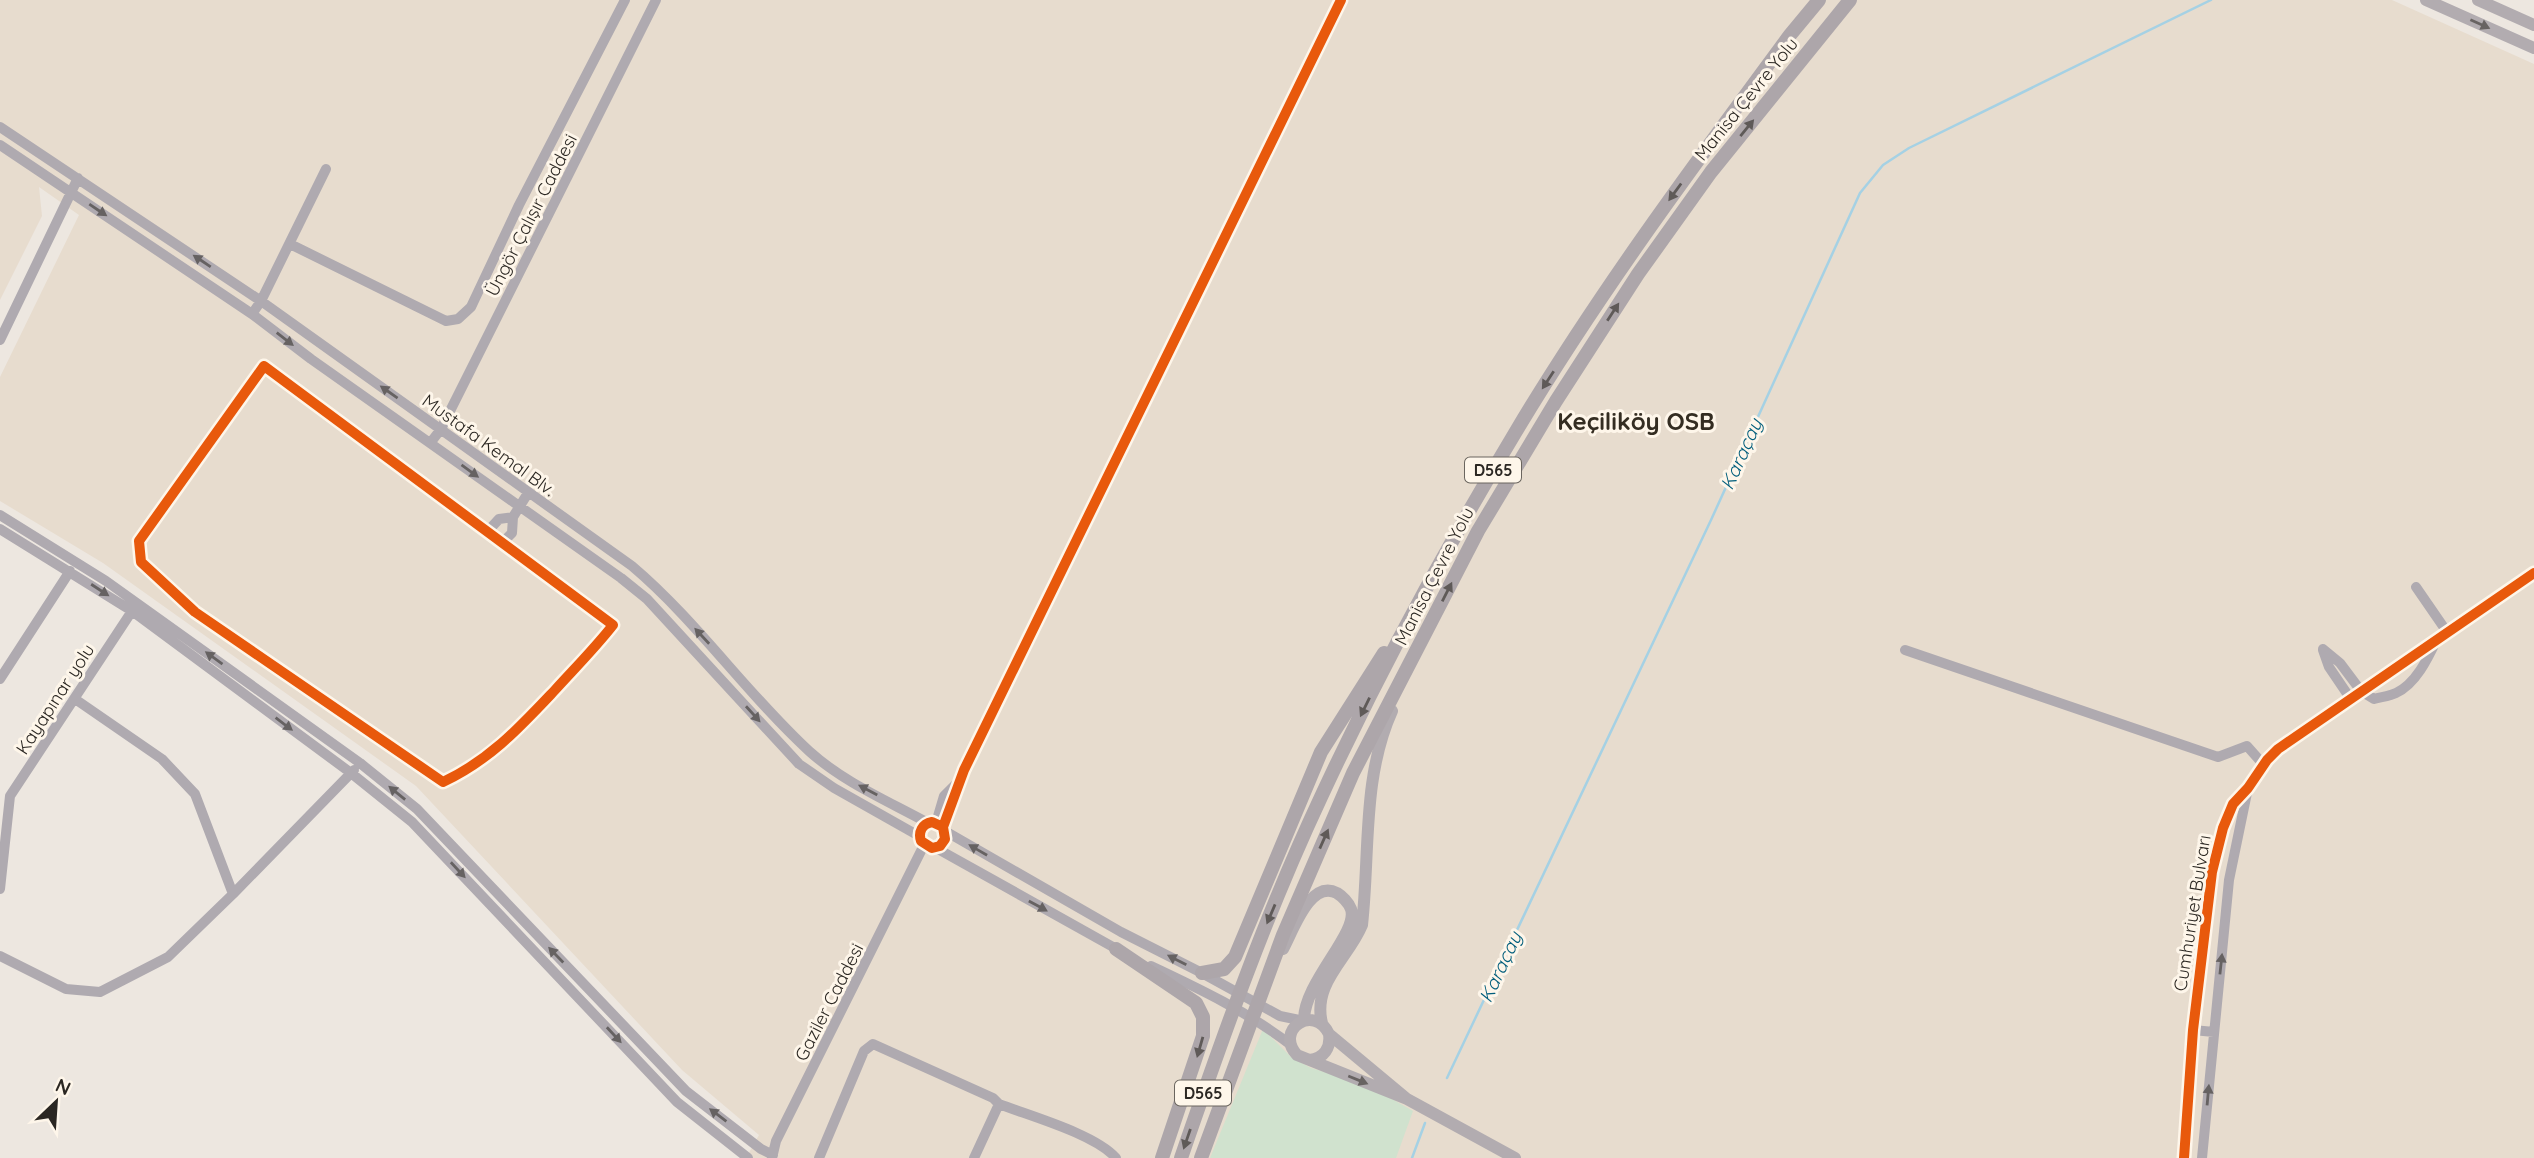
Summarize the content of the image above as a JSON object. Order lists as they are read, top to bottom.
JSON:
{
  "streets": {
    "highway": ["Manisa Çevre Yolu", "D565"],
    "street": [
      "Üngör Çalışır Caddesi",
      "Mustafa Kemal Blv.",
      "Kayapınar yolu",
      "Cumhuriyet Bulvarı",
      "Gaziler Caddesi"
    ]
  },
  "crossings": [
    ["Üngör Çalışır Caddesi", "Mustafa Kemal Blv."],
    ["Mustafa Kemal Blv.", "Gaziler Caddesi"]
  ],
  "districts": ["Keçiliköy OSB"],
  "water": ["Karaçay"],
  "north": "top right"
}
